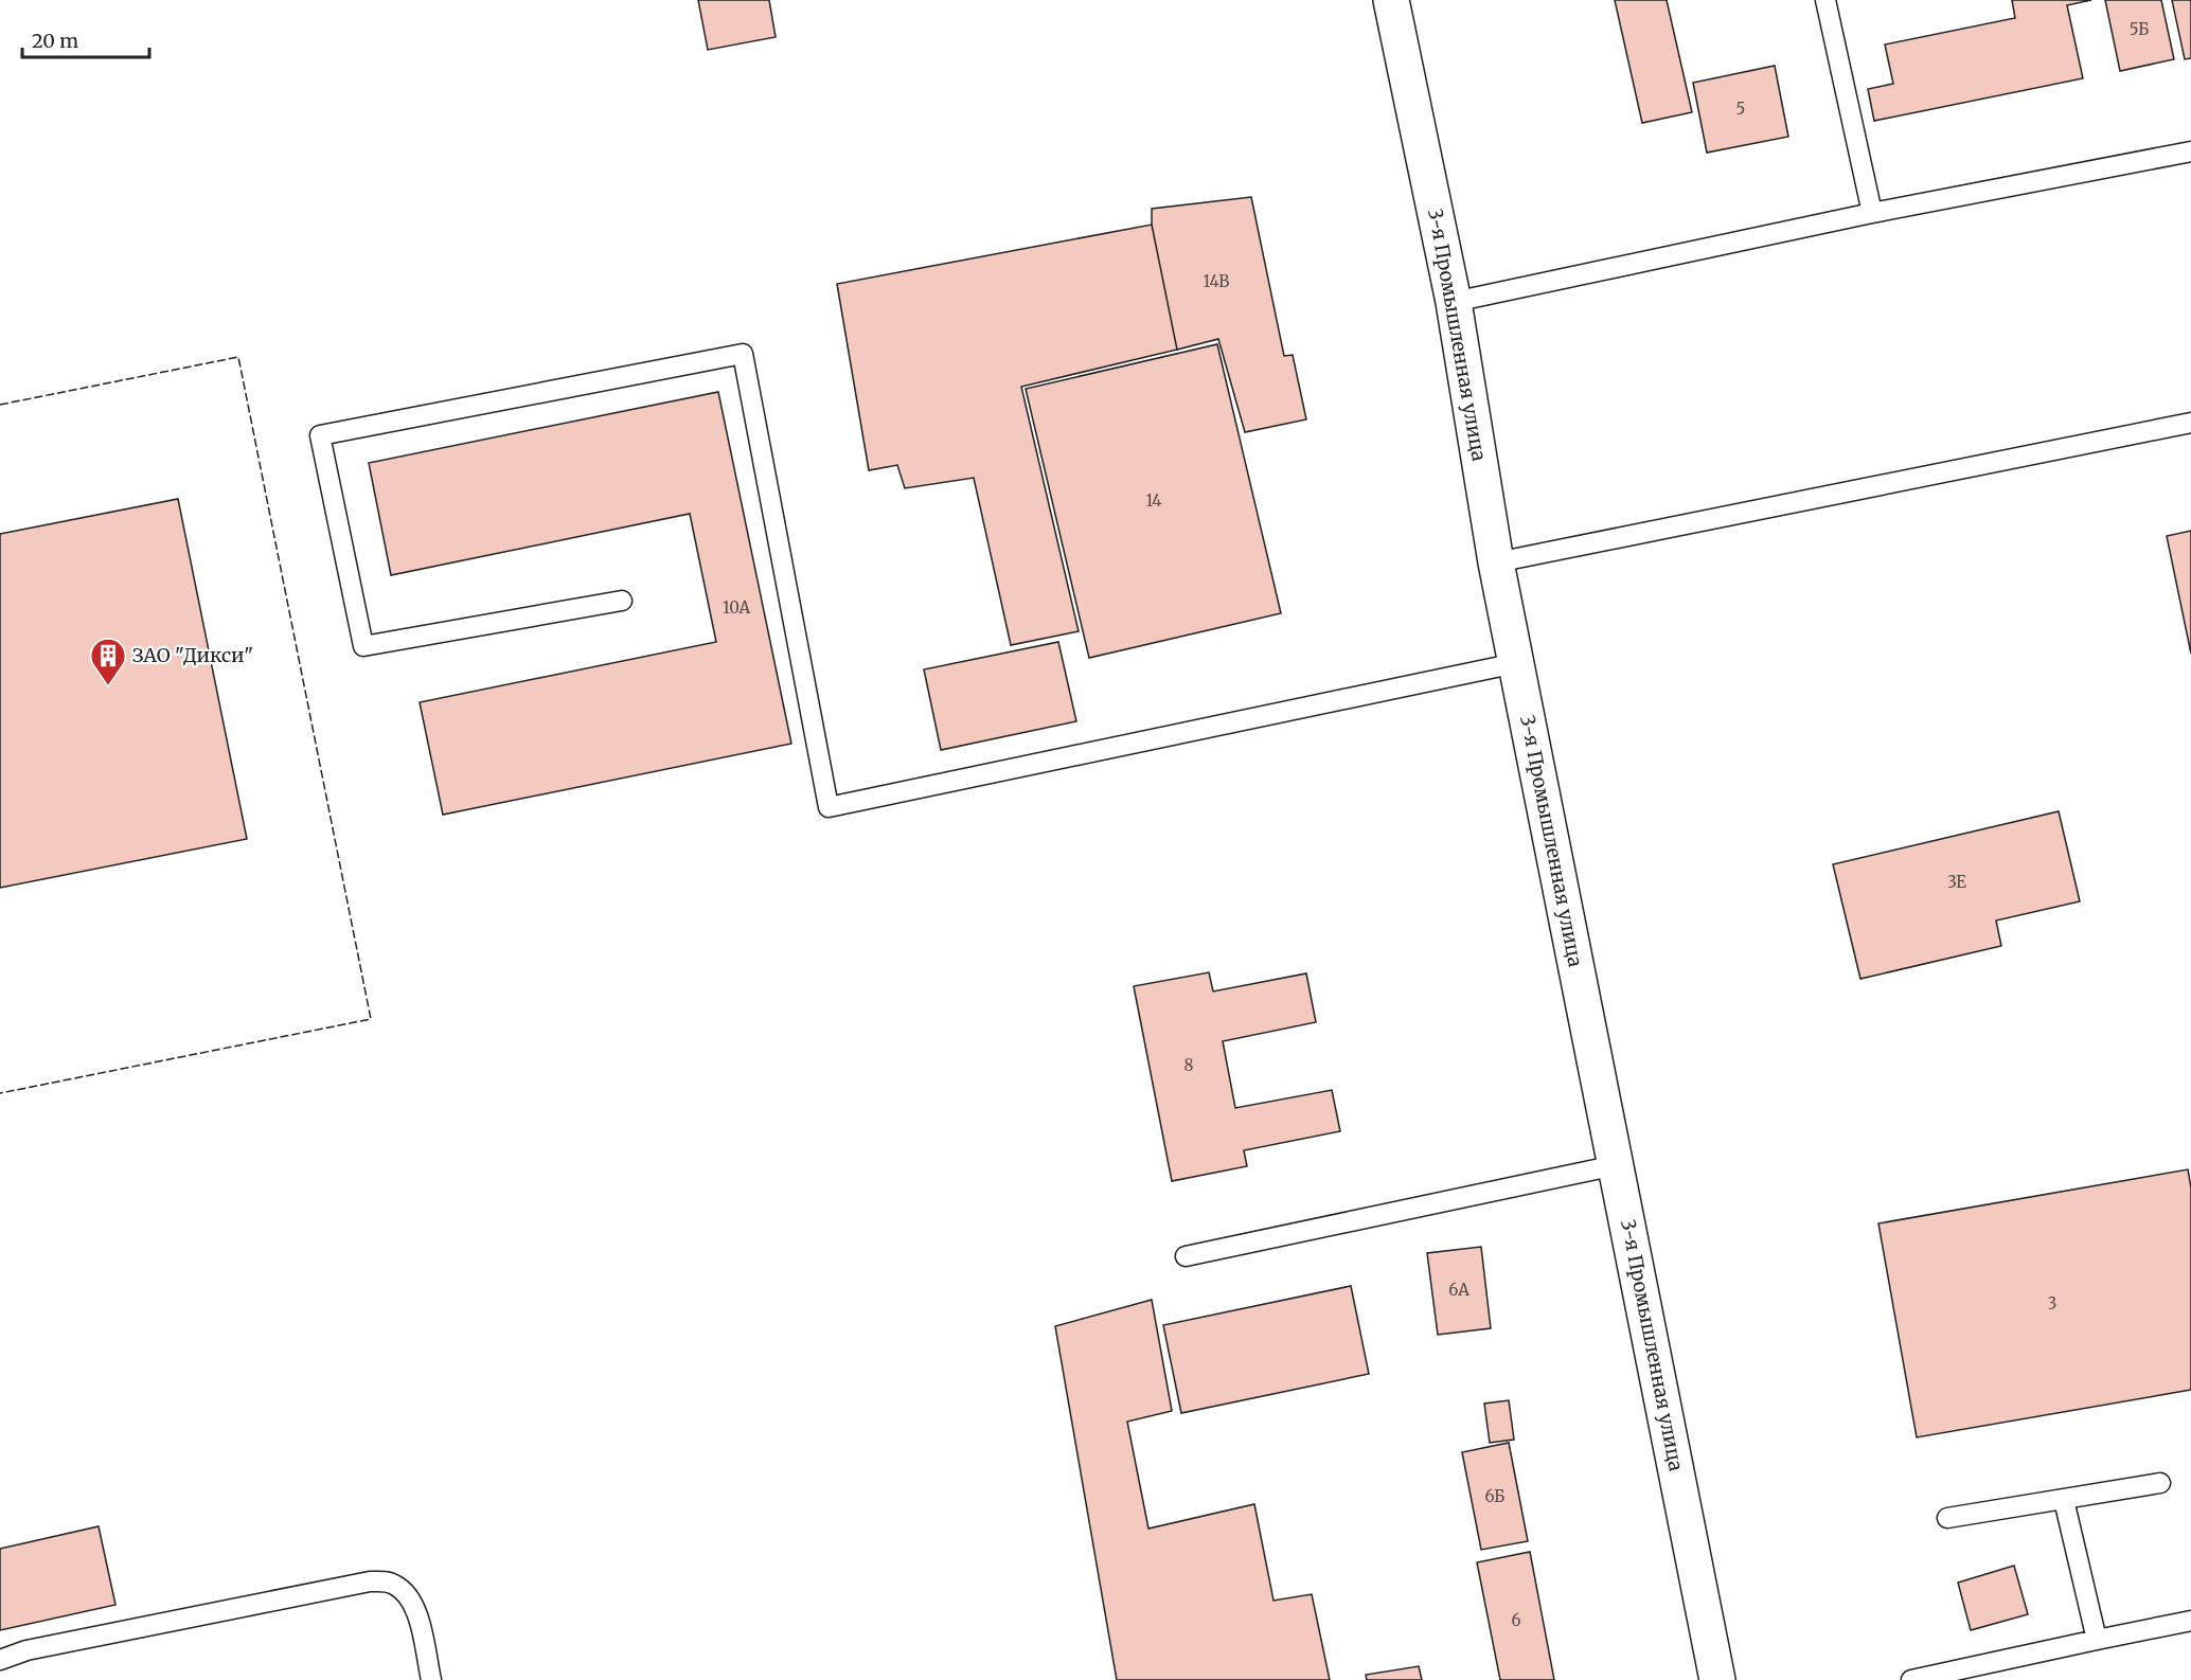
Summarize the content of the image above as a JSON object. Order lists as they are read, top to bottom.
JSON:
{
  "streets": {
    "street": ["3-я Промышленная улица"]
  },
  "places": {
    "building": ["ЗАО \"Дикси\""]
  },
  "house_numbers": [
    "5Б",
    "5",
    "14В",
    "14",
    "10А",
    "3Е",
    "8",
    "6А",
    "3",
    "6Б",
    "6"
  ],
  "scale_bar": "20 m"
}
